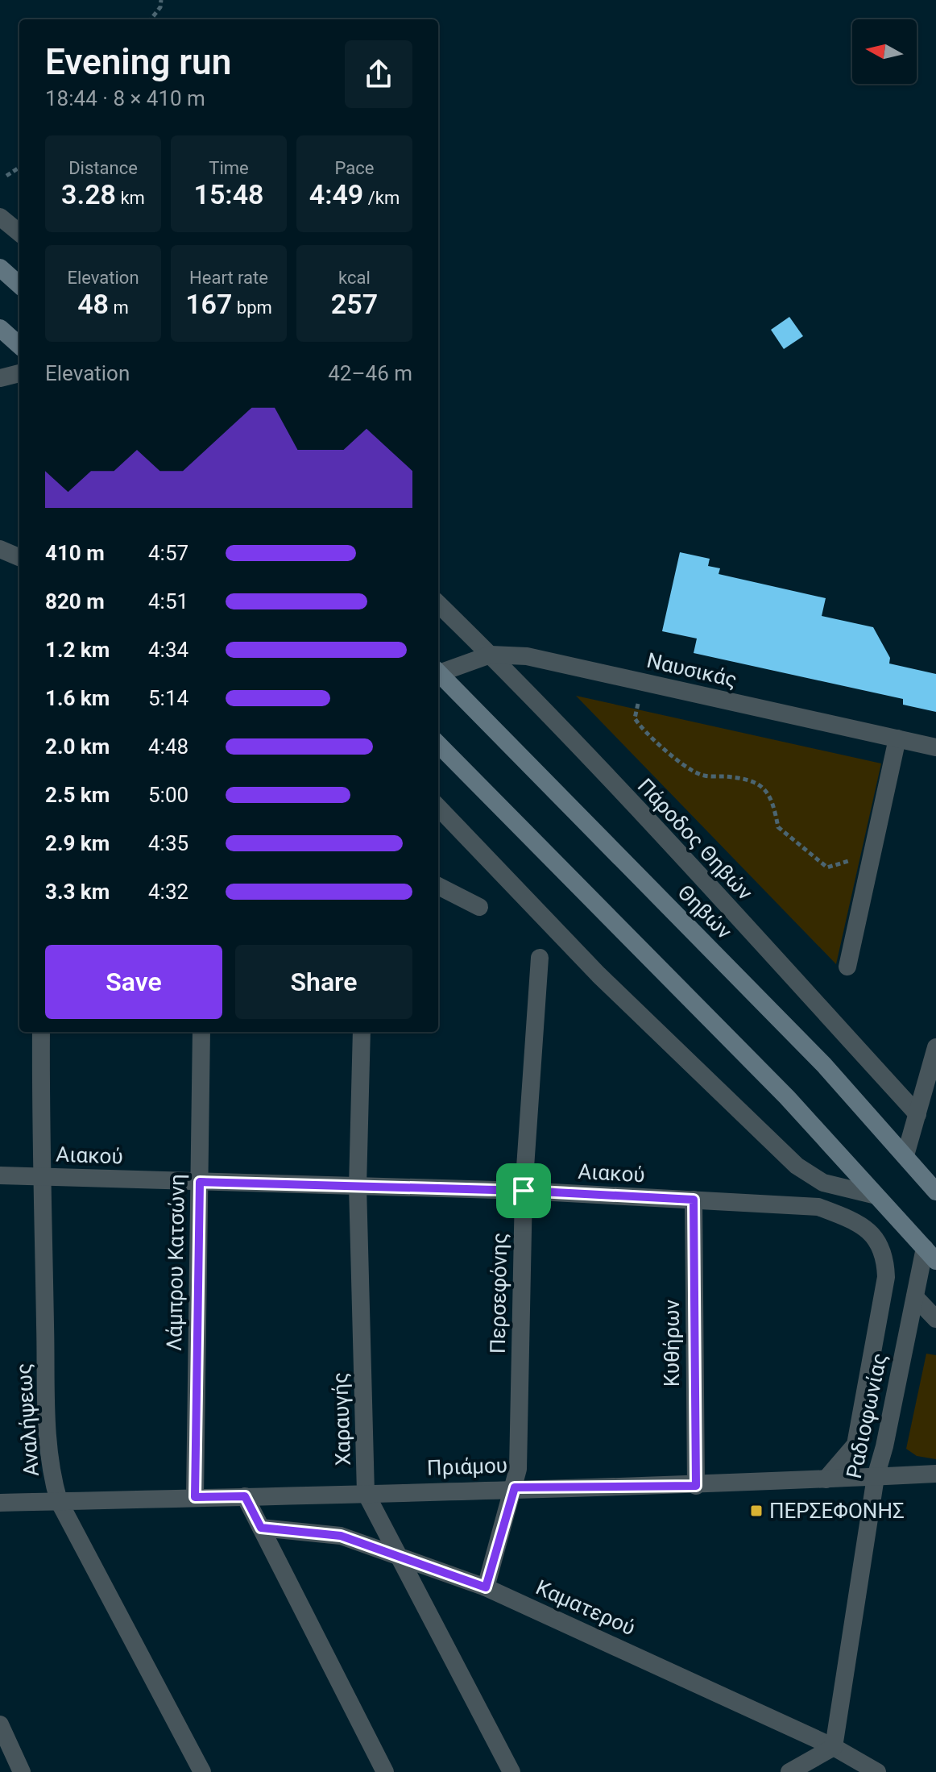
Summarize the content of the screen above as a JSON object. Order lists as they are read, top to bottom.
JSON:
{
  "streets": {
    "main road": ["Θηβών"],
    "street": [
      "Ναυσικάς",
      "Πάροδος Θηβών",
      "Αιακού",
      "Λάμπρου Κατσώνη",
      "Περσεφόνης",
      "Κυθήρων",
      "Ραδιοφωνίας",
      "Χαραυγής",
      "Αναλήψεως",
      "Πριάμου",
      "Καματερού"
    ]
  },
  "crossings": [
    ["Ναυσικάς", "Πάροδος Θηβών"],
    ["Αιακού", "Λάμπρου Κατσώνη"],
    ["Αιακού", "Περσεφόνης"],
    ["Αιακού", "Κυθήρων"],
    ["Αιακού", "Χαραυγής"],
    ["Αιακού", "Αναλήψεως"],
    ["Αιακού", "Πριάμου"],
    ["Λάμπρου Κατσώνη", "Πριάμου"],
    ["Περσεφόνης", "Πριάμου"],
    ["Περσεφόνης", "Καματερού"],
    ["Κυθήρων", "Πριάμου"],
    ["Ραδιοφωνίας", "Πριάμου"],
    ["Ραδιοφωνίας", "Καματερού"],
    ["Χαραυγής", "Πριάμου"],
    ["Χαραυγής", "Καματερού"],
    ["Αναλήψεως", "Πριάμου"]
  ],
  "places": {
    "transit": ["ΠΕΡΣΕΦΟΝΗΣ"]
  },
  "north": "left",
  "page": {
    "heading": ["Evening run", "18:44 · 8 × 410 m"],
    "stats": [
      ["Distance", "3.28 km"],
      ["Time", "15:48"],
      ["Pace", "4:49 /km"],
      ["Elevation", "48 m"],
      ["Heart rate", "167 bpm"],
      ["kcal", "257"]
    ],
    "chart": ["Elevation", "42–46 m"],
    "list": [
      {
        "name": "410 m",
        "note": "4:57"
      },
      {
        "name": "820 m",
        "note": "4:51"
      },
      {
        "name": "1.2 km",
        "note": "4:34"
      },
      {
        "name": "1.6 km",
        "note": "5:14"
      },
      {
        "name": "2.0 km",
        "note": "4:48"
      },
      {
        "name": "2.5 km",
        "note": "5:00"
      },
      {
        "name": "2.9 km",
        "note": "4:35"
      },
      {
        "name": "3.3 km",
        "note": "4:32"
      }
    ],
    "buttons": ["Save", "Share"]
  }
}
